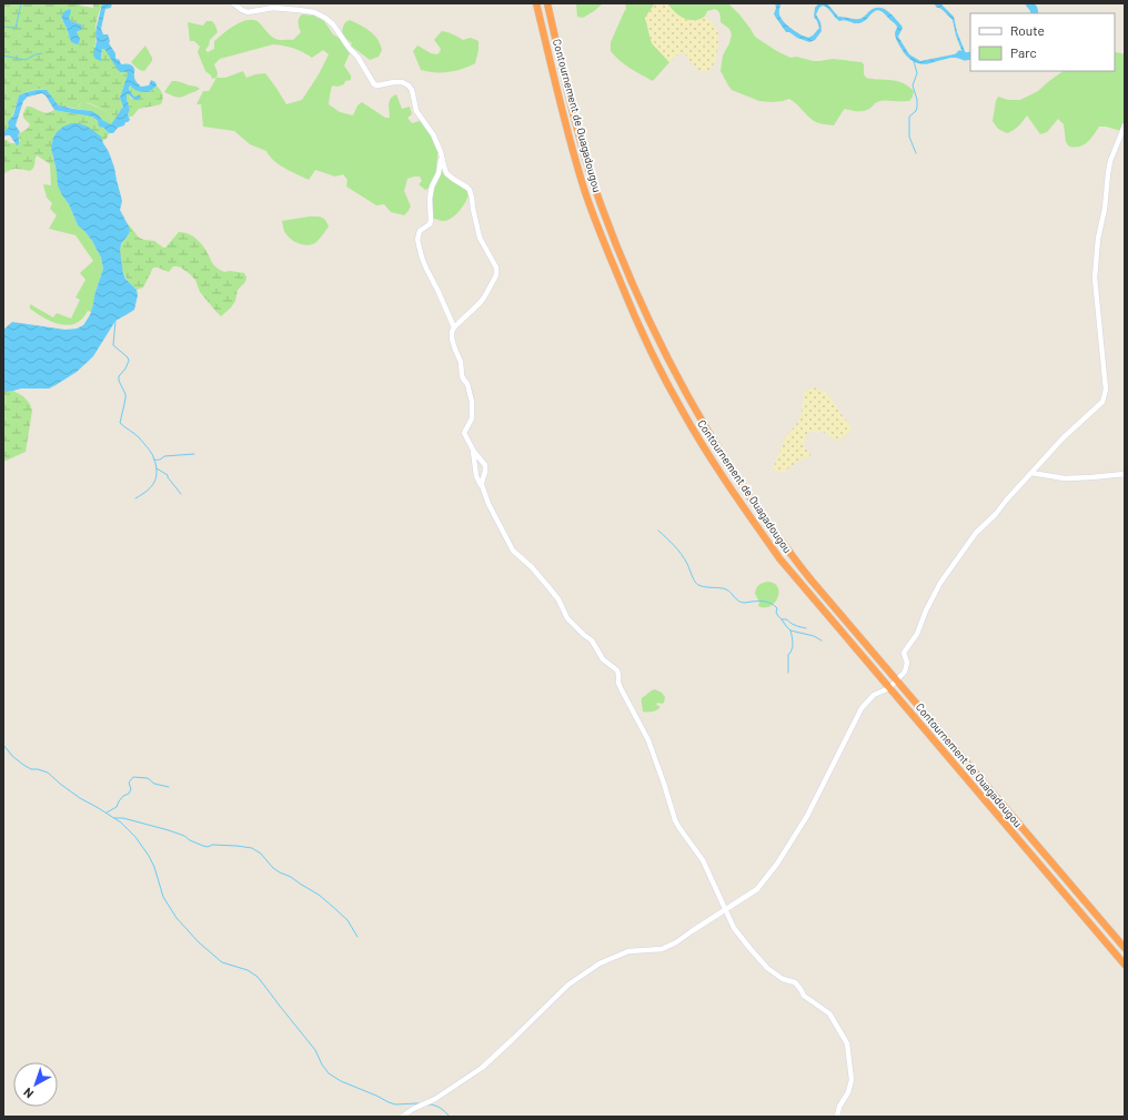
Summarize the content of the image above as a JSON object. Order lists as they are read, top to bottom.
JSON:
{
  "streets": {
    "highway": ["Contournement de Ouagadougou"]
  },
  "legend": ["Route", "Parc"],
  "north": "bottom left"
}
